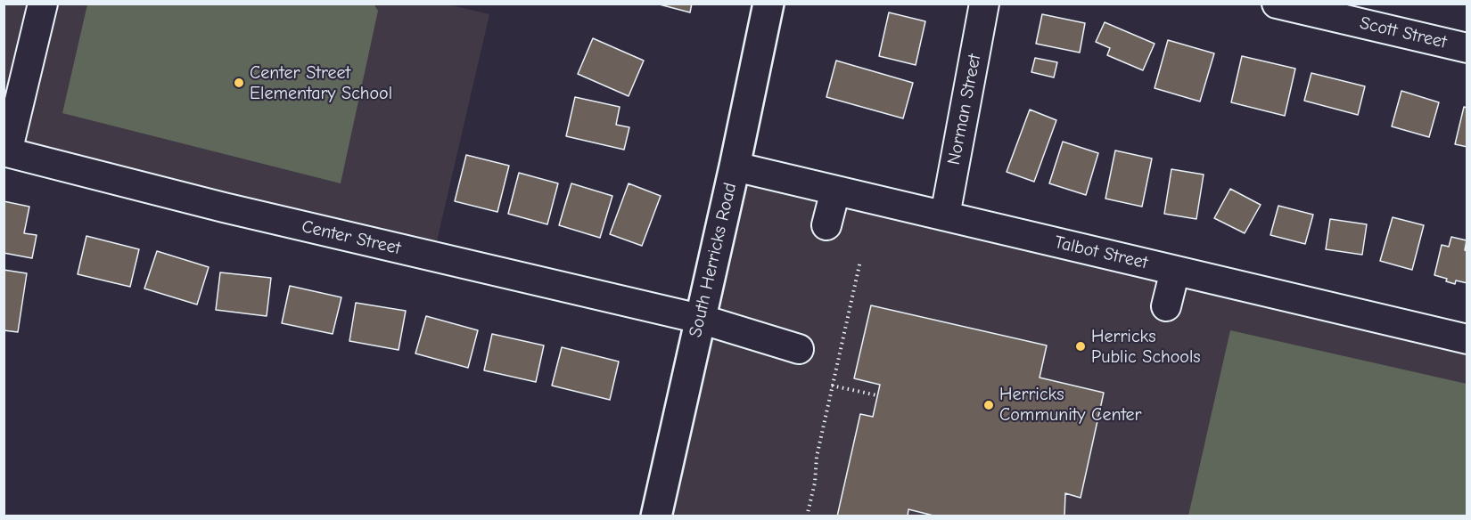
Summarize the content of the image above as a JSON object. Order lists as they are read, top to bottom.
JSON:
{
  "streets": {
    "main road": ["South Herricks Road"],
    "street": [
      "Scott Street",
      "Norman Street",
      "Center Street",
      "Talbot Street"
    ]
  },
  "crossings": [
    ["Norman Street", "Talbot Street"],
    ["Center Street", "South Herricks Road"],
    ["Talbot Street", "South Herricks Road"]
  ],
  "places": ["Center Street Elementary School", "Herricks Public Schools", "Herricks Community Center"]
}
